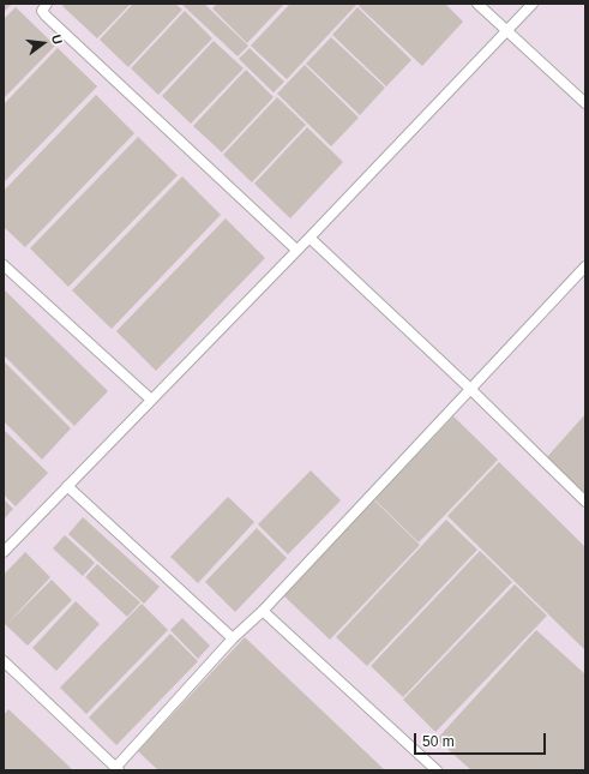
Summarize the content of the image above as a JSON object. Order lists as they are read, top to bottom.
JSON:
{
  "scale_bar": "50 m",
  "north": "right"
}
